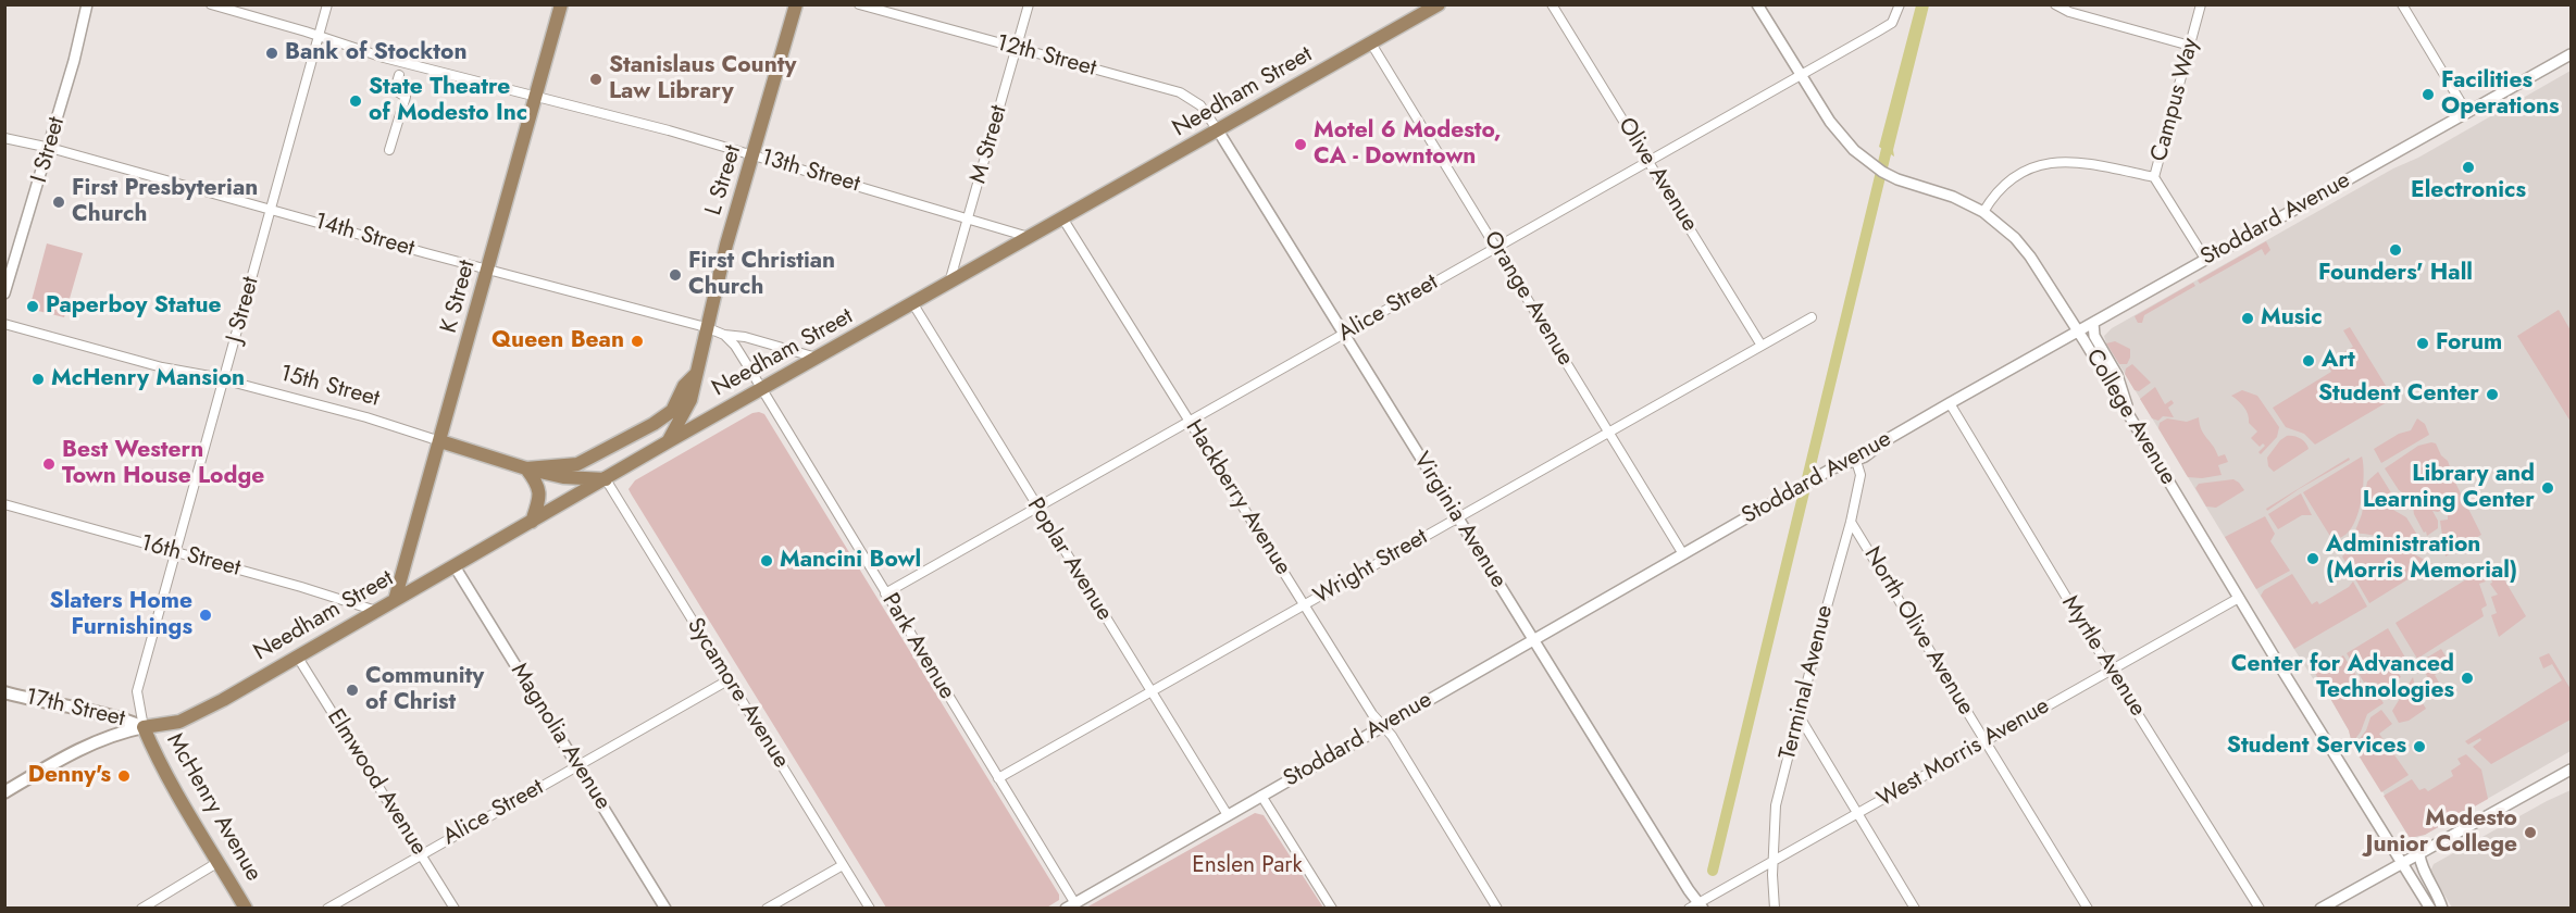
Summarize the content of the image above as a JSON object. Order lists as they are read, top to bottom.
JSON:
{
  "streets": {
    "main road": [
      "Needham Street",
      "L Street",
      "K Street",
      "15th Street",
      "17th Street",
      "McHenry Avenue"
    ],
    "street": [
      "12th Street",
      "Campus Way",
      "M Street",
      "I Street",
      "13th Street",
      "Olive Avenue",
      "Stoddard Avenue",
      "14th Street",
      "Orange Avenue",
      "Alice Street",
      "J Street",
      "College Avenue",
      "Hackberry Avenue",
      "Virginia Avenue",
      "16th Street",
      "Poplar Avenue",
      "Wright Street",
      "North Olive Avenue",
      "Park Avenue",
      "Myrtle Avenue",
      "Terminal Avenue",
      "Sycamore Avenue",
      "Magnolia Avenue",
      "West Morris Avenue",
      "Elmwood Avenue"
    ]
  },
  "crossings": [
    ["12th Street", "Needham Street"],
    ["12th Street", "M Street"],
    ["12th Street", "Virginia Avenue"],
    ["Needham Street", "M Street"],
    ["Needham Street", "13th Street"],
    ["Needham Street", "L Street"],
    ["Needham Street", "14th Street"],
    ["Needham Street", "K Street"],
    ["Needham Street", "Orange Avenue"],
    ["Needham Street", "J Street"],
    ["Needham Street", "15th Street"],
    ["Needham Street", "Hackberry Avenue"],
    ["Needham Street", "Virginia Avenue"],
    ["Needham Street", "16th Street"],
    ["Needham Street", "Poplar Avenue"],
    ["Needham Street", "Park Avenue"],
    ["Needham Street", "Sycamore Avenue"],
    ["Needham Street", "17th Street"],
    ["Needham Street", "Magnolia Avenue"],
    ["Needham Street", "Elmwood Avenue"],
    ["Needham Street", "McHenry Avenue"],
    ["Campus Way", "Stoddard Avenue"],
    ["M Street", "13th Street"],
    ["I Street", "14th Street"],
    ["13th Street", "L Street"],
    ["13th Street", "K Street"],
    ["13th Street", "J Street"],
    ["Olive Avenue", "Alice Street"],
    ["Olive Avenue", "Wright Street"],
    ["L Street", "14th Street"],
    ["Stoddard Avenue", "Orange Avenue"],
    ["Stoddard Avenue", "College Avenue"],
    ["Stoddard Avenue", "Hackberry Avenue"],
    ["Stoddard Avenue", "Virginia Avenue"],
    ["Stoddard Avenue", "Poplar Avenue"],
    ["Stoddard Avenue", "Park Avenue"],
    ["Stoddard Avenue", "Myrtle Avenue"],
    ["Stoddard Avenue", "Terminal Avenue"],
    ["14th Street", "K Street"],
    ["14th Street", "J Street"],
    ["K Street", "15th Street"],
    ["Orange Avenue", "Alice Street"],
    ["Orange Avenue", "Wright Street"],
    ["Alice Street", "College Avenue"],
    ["Alice Street", "Hackberry Avenue"],
    ["Alice Street", "Virginia Avenue"],
    ["Alice Street", "Poplar Avenue"],
    ["Alice Street", "Park Avenue"],
    ["Alice Street", "Sycamore Avenue"],
    ["Alice Street", "Magnolia Avenue"],
    ["Alice Street", "Elmwood Avenue"],
    ["J Street", "15th Street"],
    ["J Street", "16th Street"],
    ["J Street", "17th Street"],
    ["J Street", "McHenry Avenue"],
    ["15th Street", "Sycamore Avenue"],
    ["College Avenue", "West Morris Avenue"],
    ["Hackberry Avenue", "Wright Street"],
    ["Virginia Avenue", "Wright Street"],
    ["Virginia Avenue", "West Morris Avenue"],
    ["Poplar Avenue", "Wright Street"],
    ["Wright Street", "Park Avenue"],
    ["North Olive Avenue", "Terminal Avenue"],
    ["North Olive Avenue", "West Morris Avenue"],
    ["Myrtle Avenue", "West Morris Avenue"],
    ["Terminal Avenue", "West Morris Avenue"],
    ["17th Street", "McHenry Avenue"]
  ],
  "parks": ["Enslen Park"],
  "places": [
    "Bank of Stockton",
    "Stanislaus County Law Library",
    "Facilities Operations",
    "State Theatre of Modesto Inc",
    "Motel 6 Modesto, CA - Downtown",
    "Electronics",
    "First Presbyterian Church",
    "Founders' Hall",
    "First Christian Church",
    "Paperboy Statue",
    "Music",
    "Queen Bean",
    "Forum",
    "Art",
    "McHenry Mansion",
    "Student Center",
    "Best Western Town House Lodge",
    "Library and Learning Center",
    "Administration (Morris Memorial)",
    "Mancini Bowl",
    "Slaters Home Furnishings",
    "Center for Advanced Technologies",
    "Community of Christ",
    "Student Services",
    "Denny's",
    "Modesto Junior College"
  ]
}
